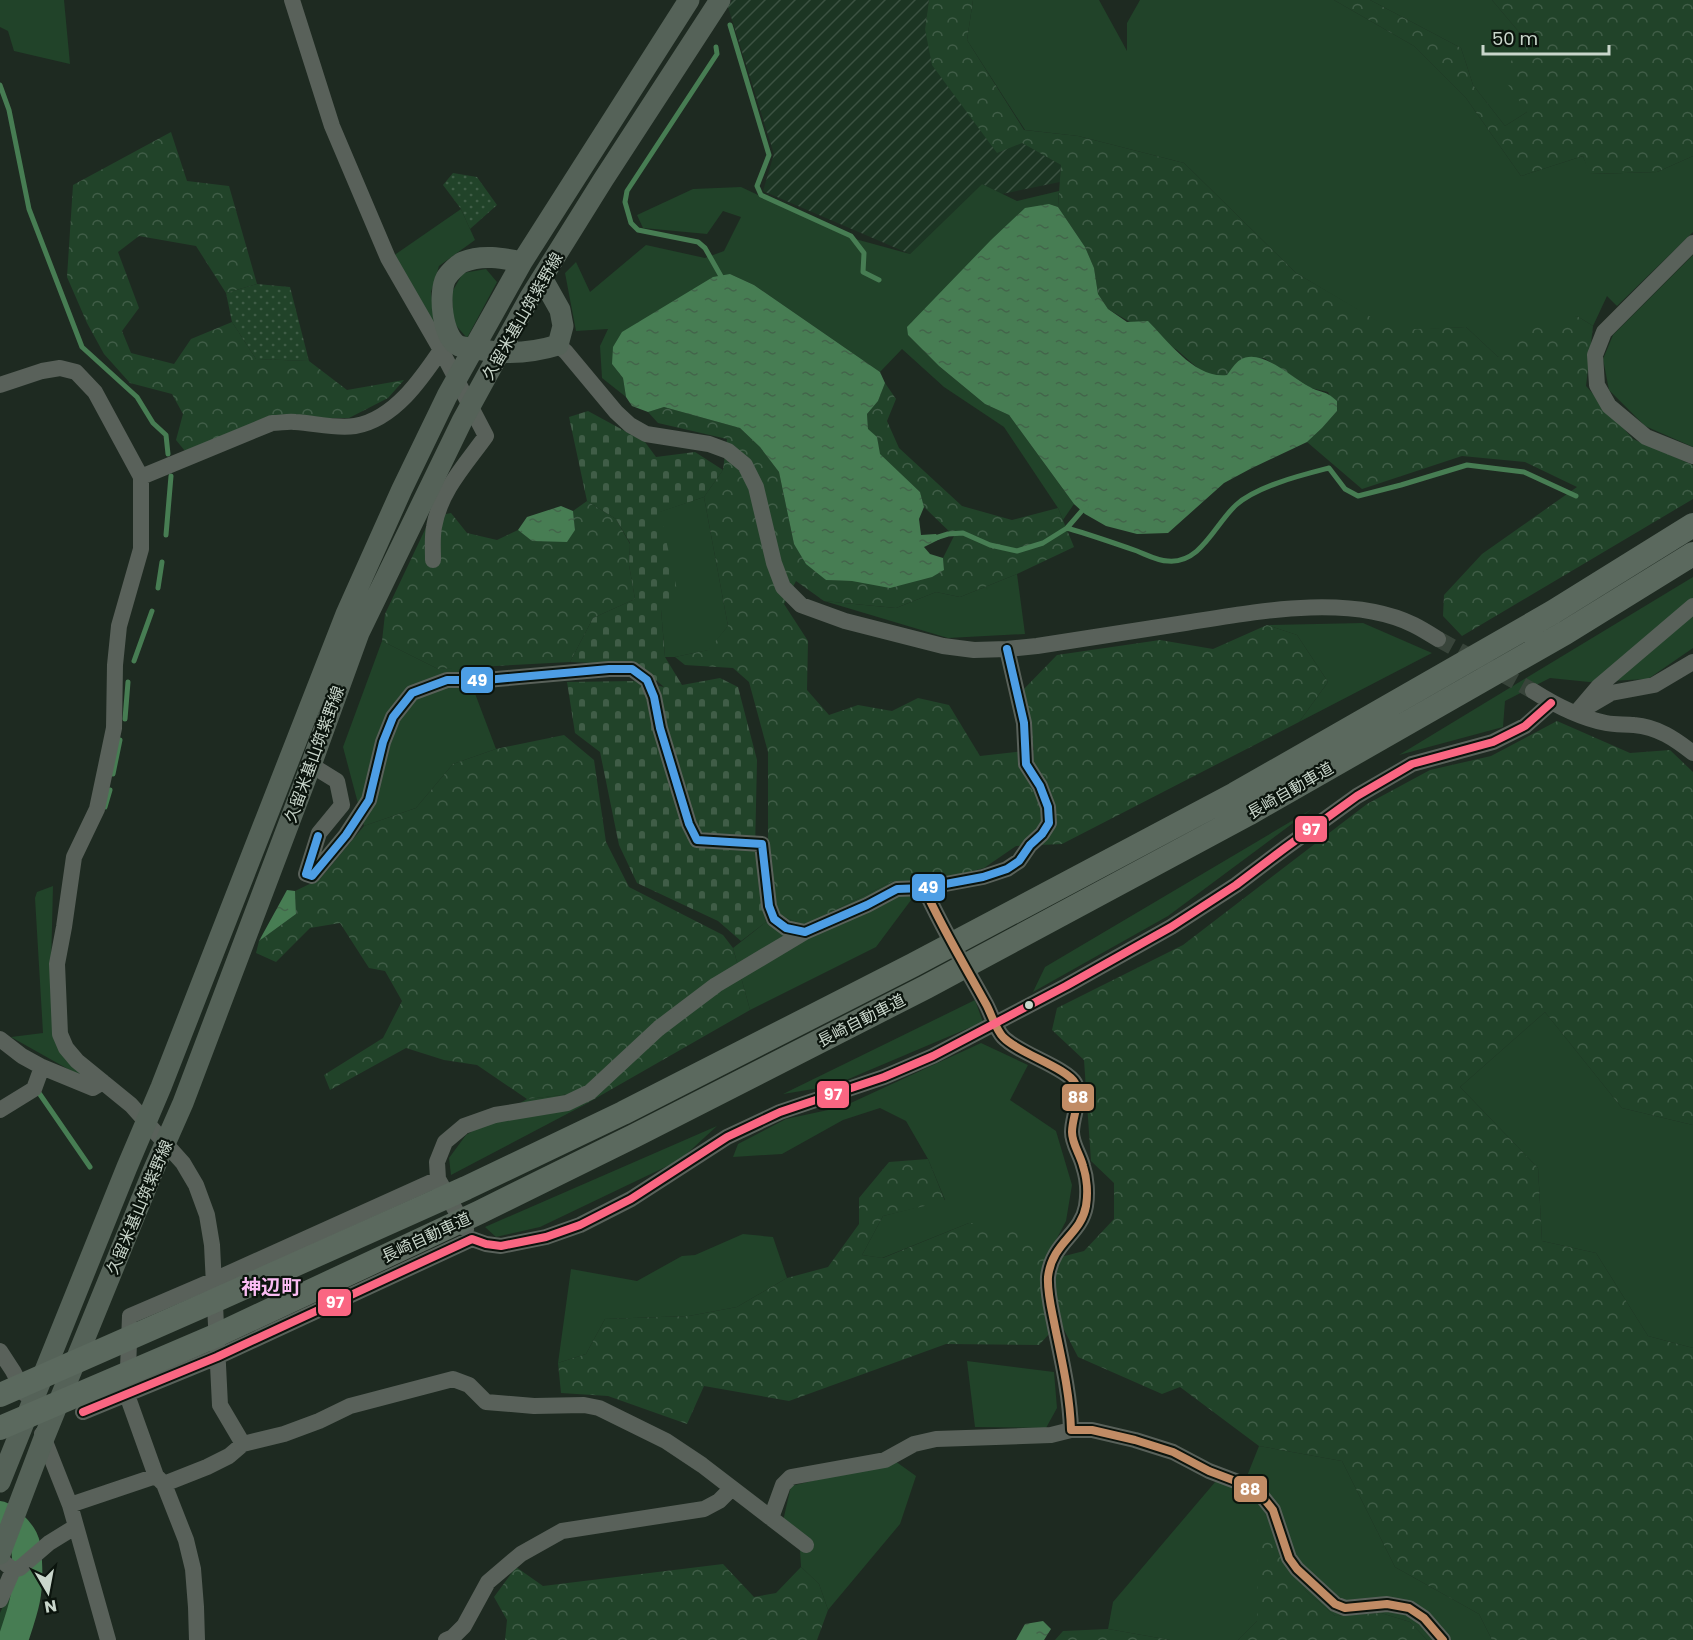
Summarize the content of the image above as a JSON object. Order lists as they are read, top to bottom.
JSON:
{
  "streets": {
    "highway": ["長崎自動車道"],
    "main road": ["久留米基山筑紫野線"]
  },
  "districts": ["神辺町"],
  "lines": ["transit line 49", "transit line 97", "transit line 88"],
  "scale_bar": "50 m",
  "north": "bottom"
}
